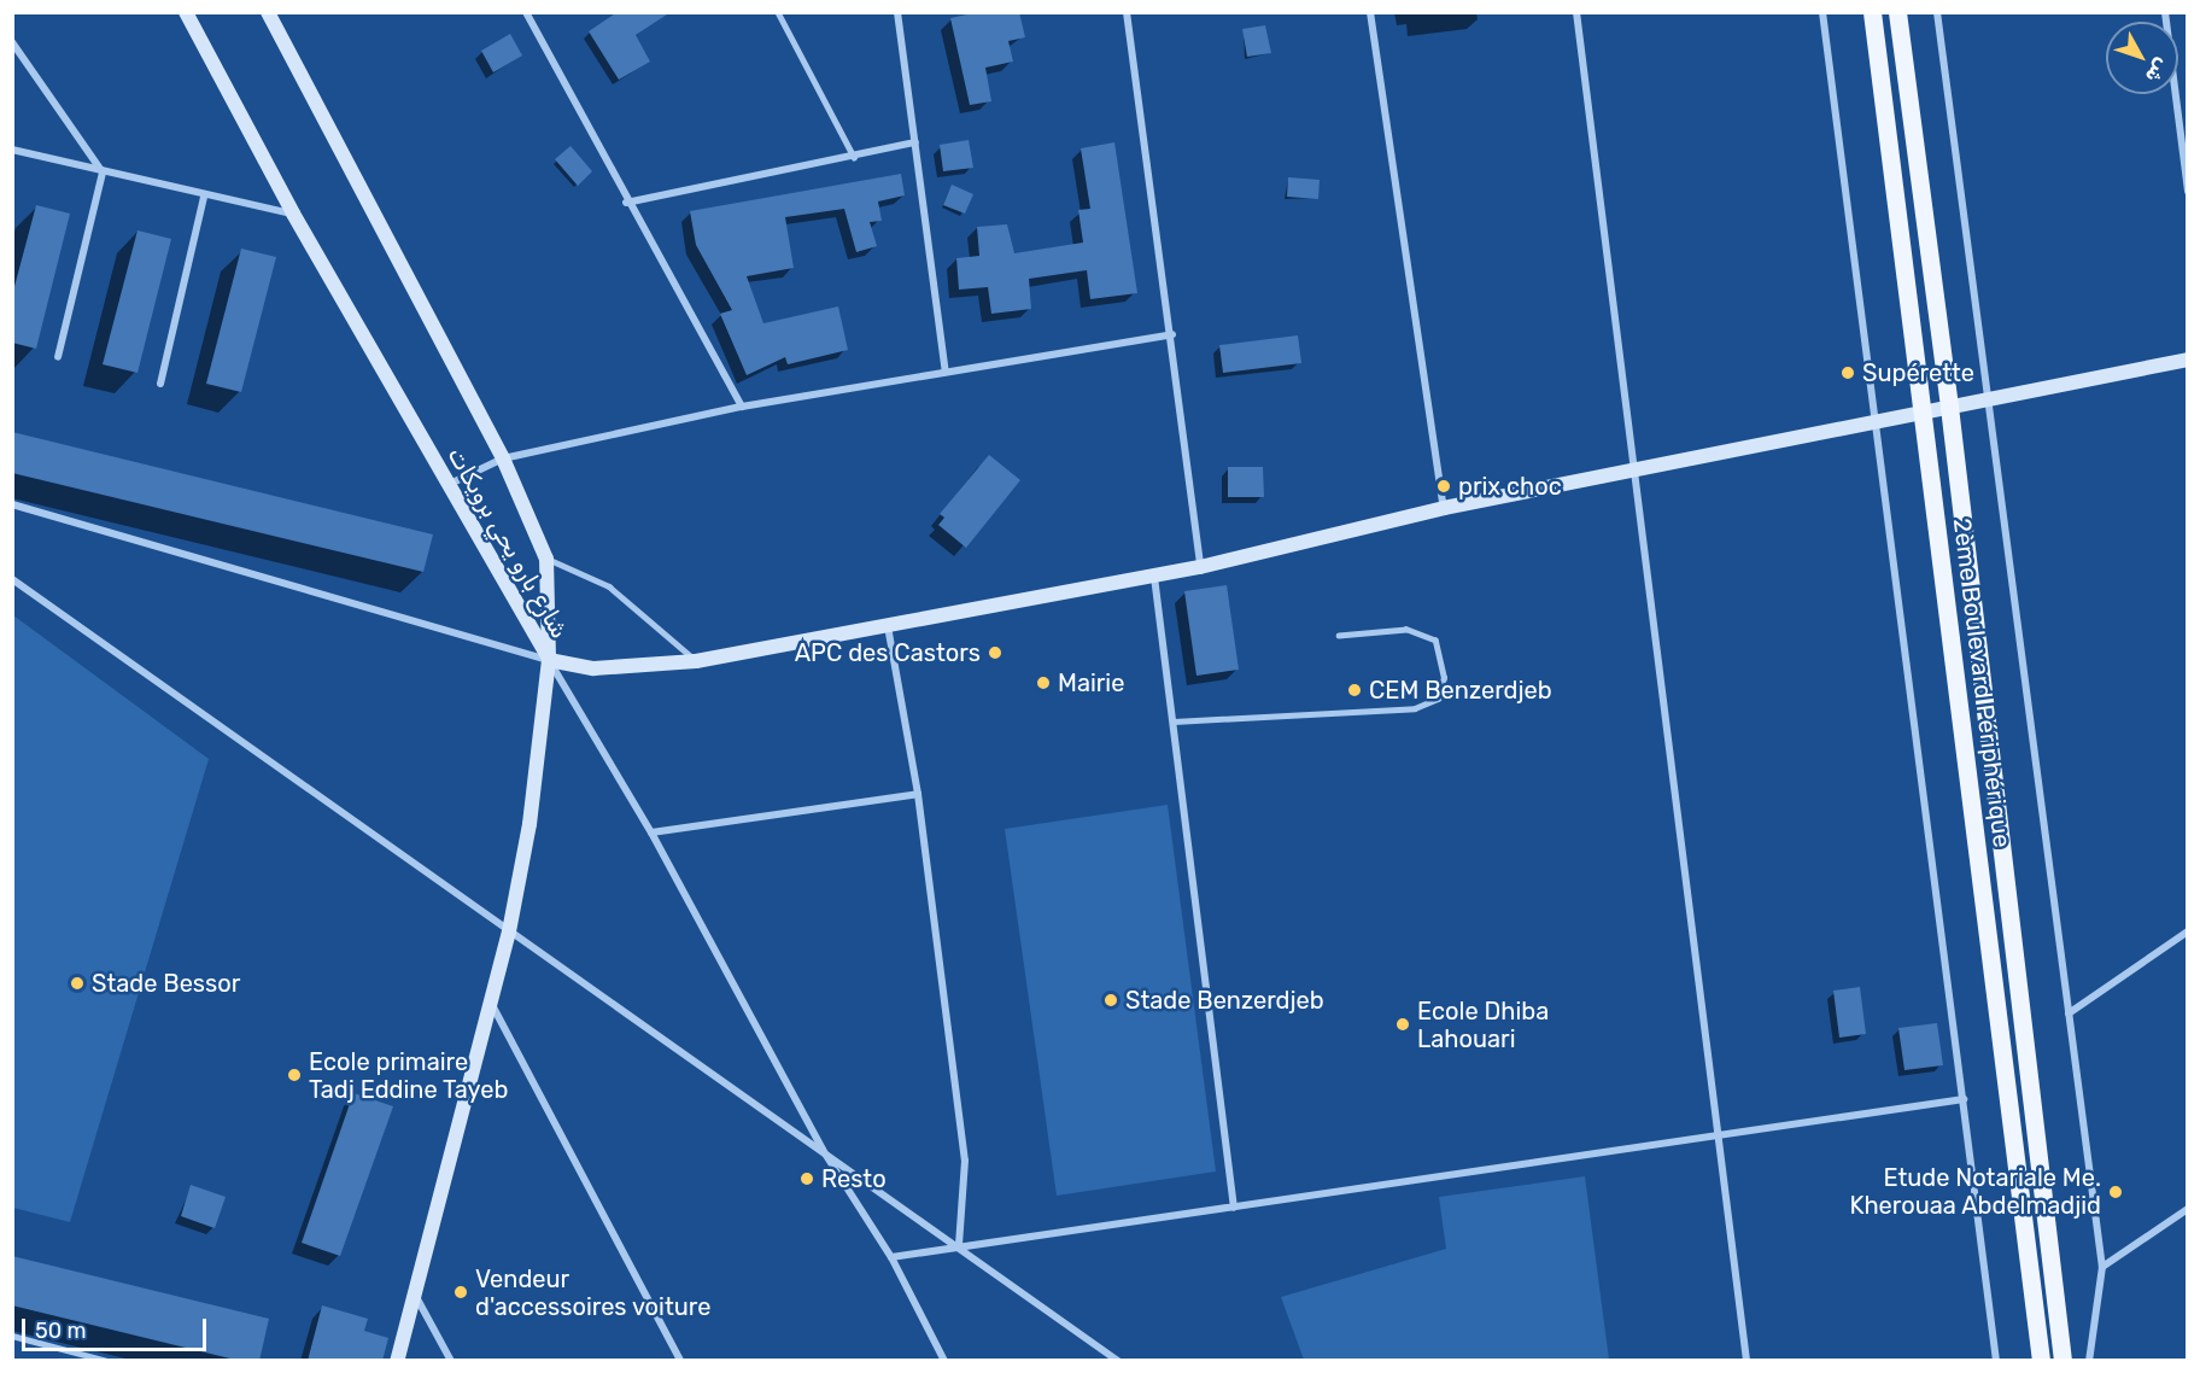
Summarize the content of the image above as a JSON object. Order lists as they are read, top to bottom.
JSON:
{
  "streets": {
    "main road": ["شارع بارو يحي برويكات", "2ème Boulevard Périphérique"]
  },
  "places": [
    "Supérette",
    "prix choc",
    "APC des Castors",
    "Mairie",
    "CEM Benzerdjeb",
    "Stade Bessor",
    "Stade Benzerdjeb",
    "Ecole Dhiba Lahouari",
    "Ecole primaire Tadj Eddine Tayeb",
    "Resto",
    "Etude Notariale Me. Kherouaa Abdelmadjid",
    "Vendeur d'accessoires voiture"
  ],
  "scale_bar": "50 m",
  "north": "bottom right"
}
